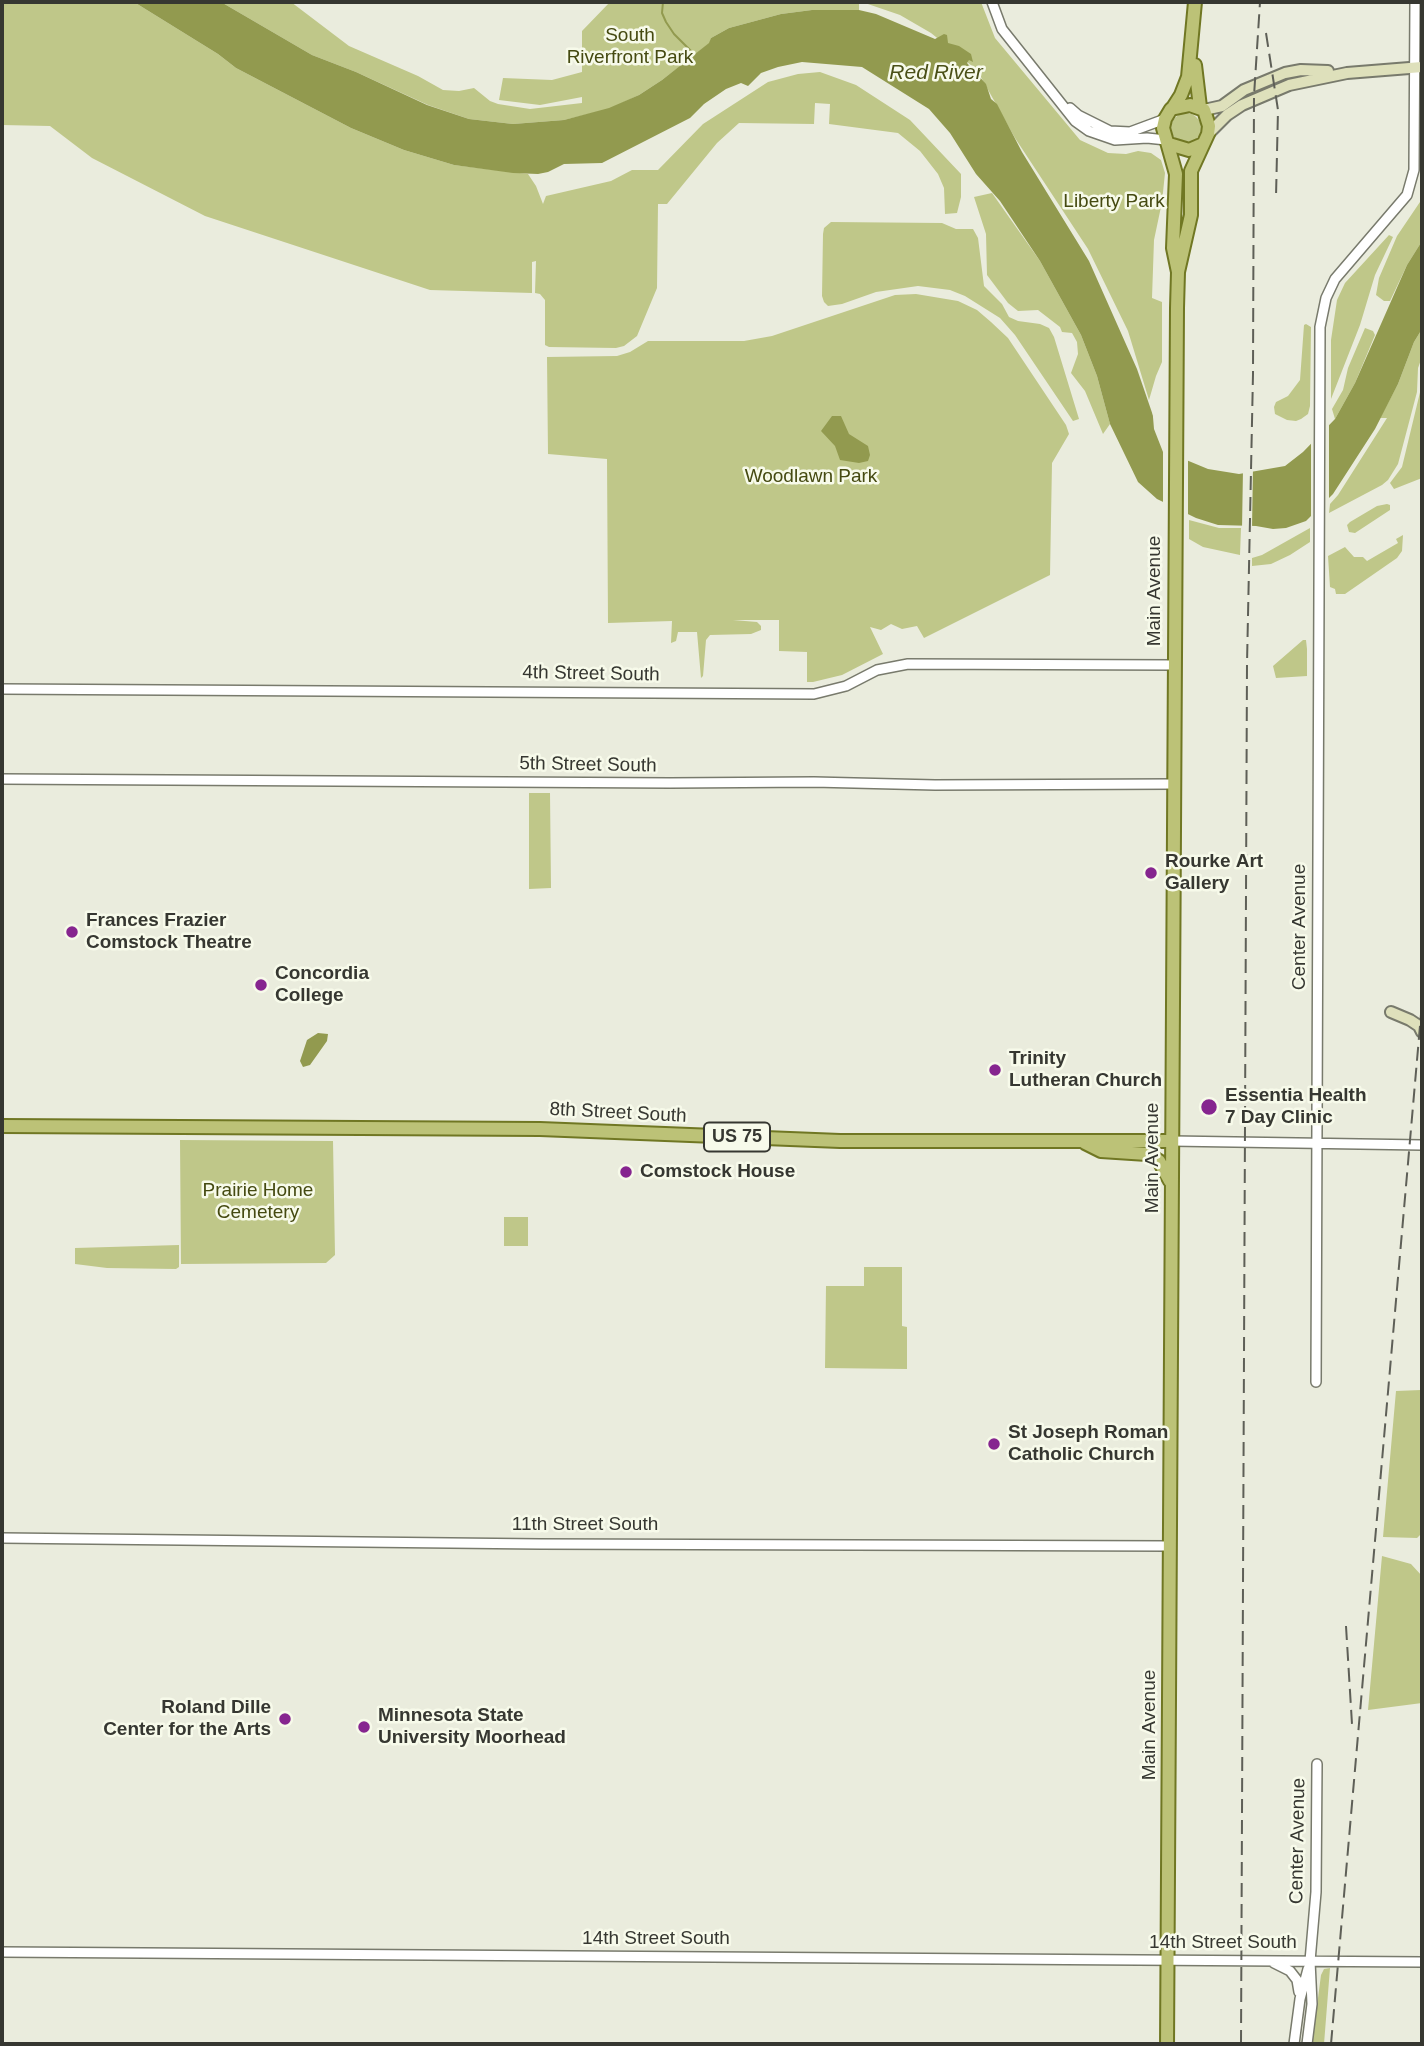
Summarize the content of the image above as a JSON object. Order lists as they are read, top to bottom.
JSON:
{
  "streets": {
    "main road": ["Main Avenue", "8th Street South", "US 75"],
    "street": [
      "4th Street South",
      "5th Street South",
      "Center Avenue",
      "11th Street South",
      "14th Street South"
    ]
  },
  "crossings": [
    ["Main Avenue", "4th Street South"],
    ["Main Avenue", "5th Street South"],
    ["Main Avenue", "8th Street South"],
    ["Main Avenue", "11th Street South"],
    ["Main Avenue", "14th Street South"],
    ["Center Avenue", "8th Street South"],
    ["Center Avenue", "14th Street South"]
  ],
  "water": ["Red River"],
  "parks": [
    "South Riverfront Park",
    "Liberty Park",
    "Woodlawn Park",
    "Prairie Home Cemetery"
  ],
  "places": [
    "Rourke Art Gallery",
    "Frances Frazier Comstock Theatre",
    "Concordia College",
    "Trinity Lutheran Church",
    "Essentia Health 7 Day Clinic",
    "Comstock House",
    "St Joseph Roman Catholic Church",
    "Roland Dille Center for the Arts",
    "Minnesota State University Moorhead"
  ]
}
